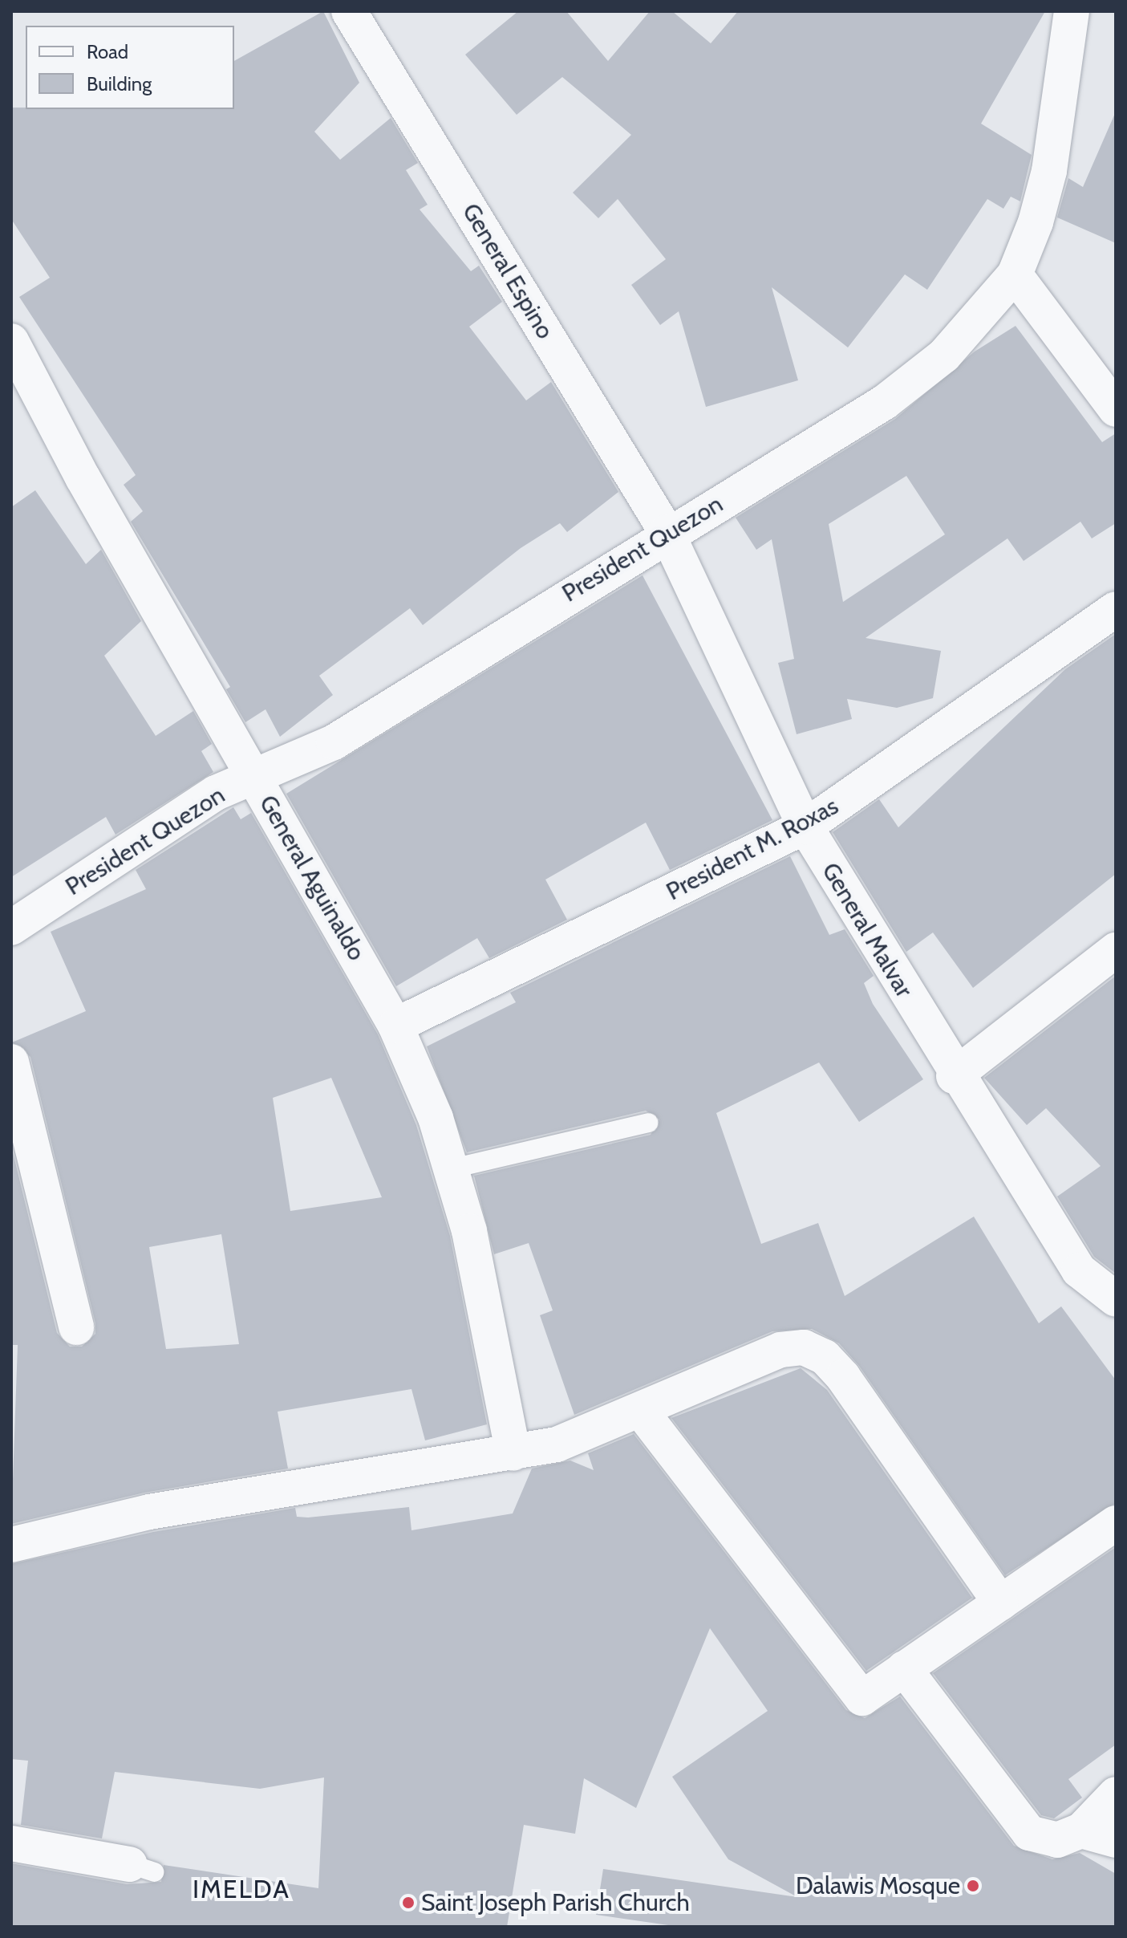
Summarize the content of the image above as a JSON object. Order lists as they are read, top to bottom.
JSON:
{
  "streets": {
    "street": [
      "General Espino",
      "President Quezon",
      "President M. Roxas",
      "General Aguinaldo",
      "General Malvar"
    ]
  },
  "crossings": [
    ["General Espino", "President Quezon"],
    ["General Espino", "General Malvar"],
    ["President Quezon", "General Aguinaldo"],
    ["President Quezon", "General Malvar"],
    ["President M. Roxas", "General Aguinaldo"],
    ["President M. Roxas", "General Malvar"]
  ],
  "districts": ["IMELDA"],
  "places": ["Dalawis Mosque", "Saint Joseph Parish Church"],
  "legend": ["Road", "Building"]
}
